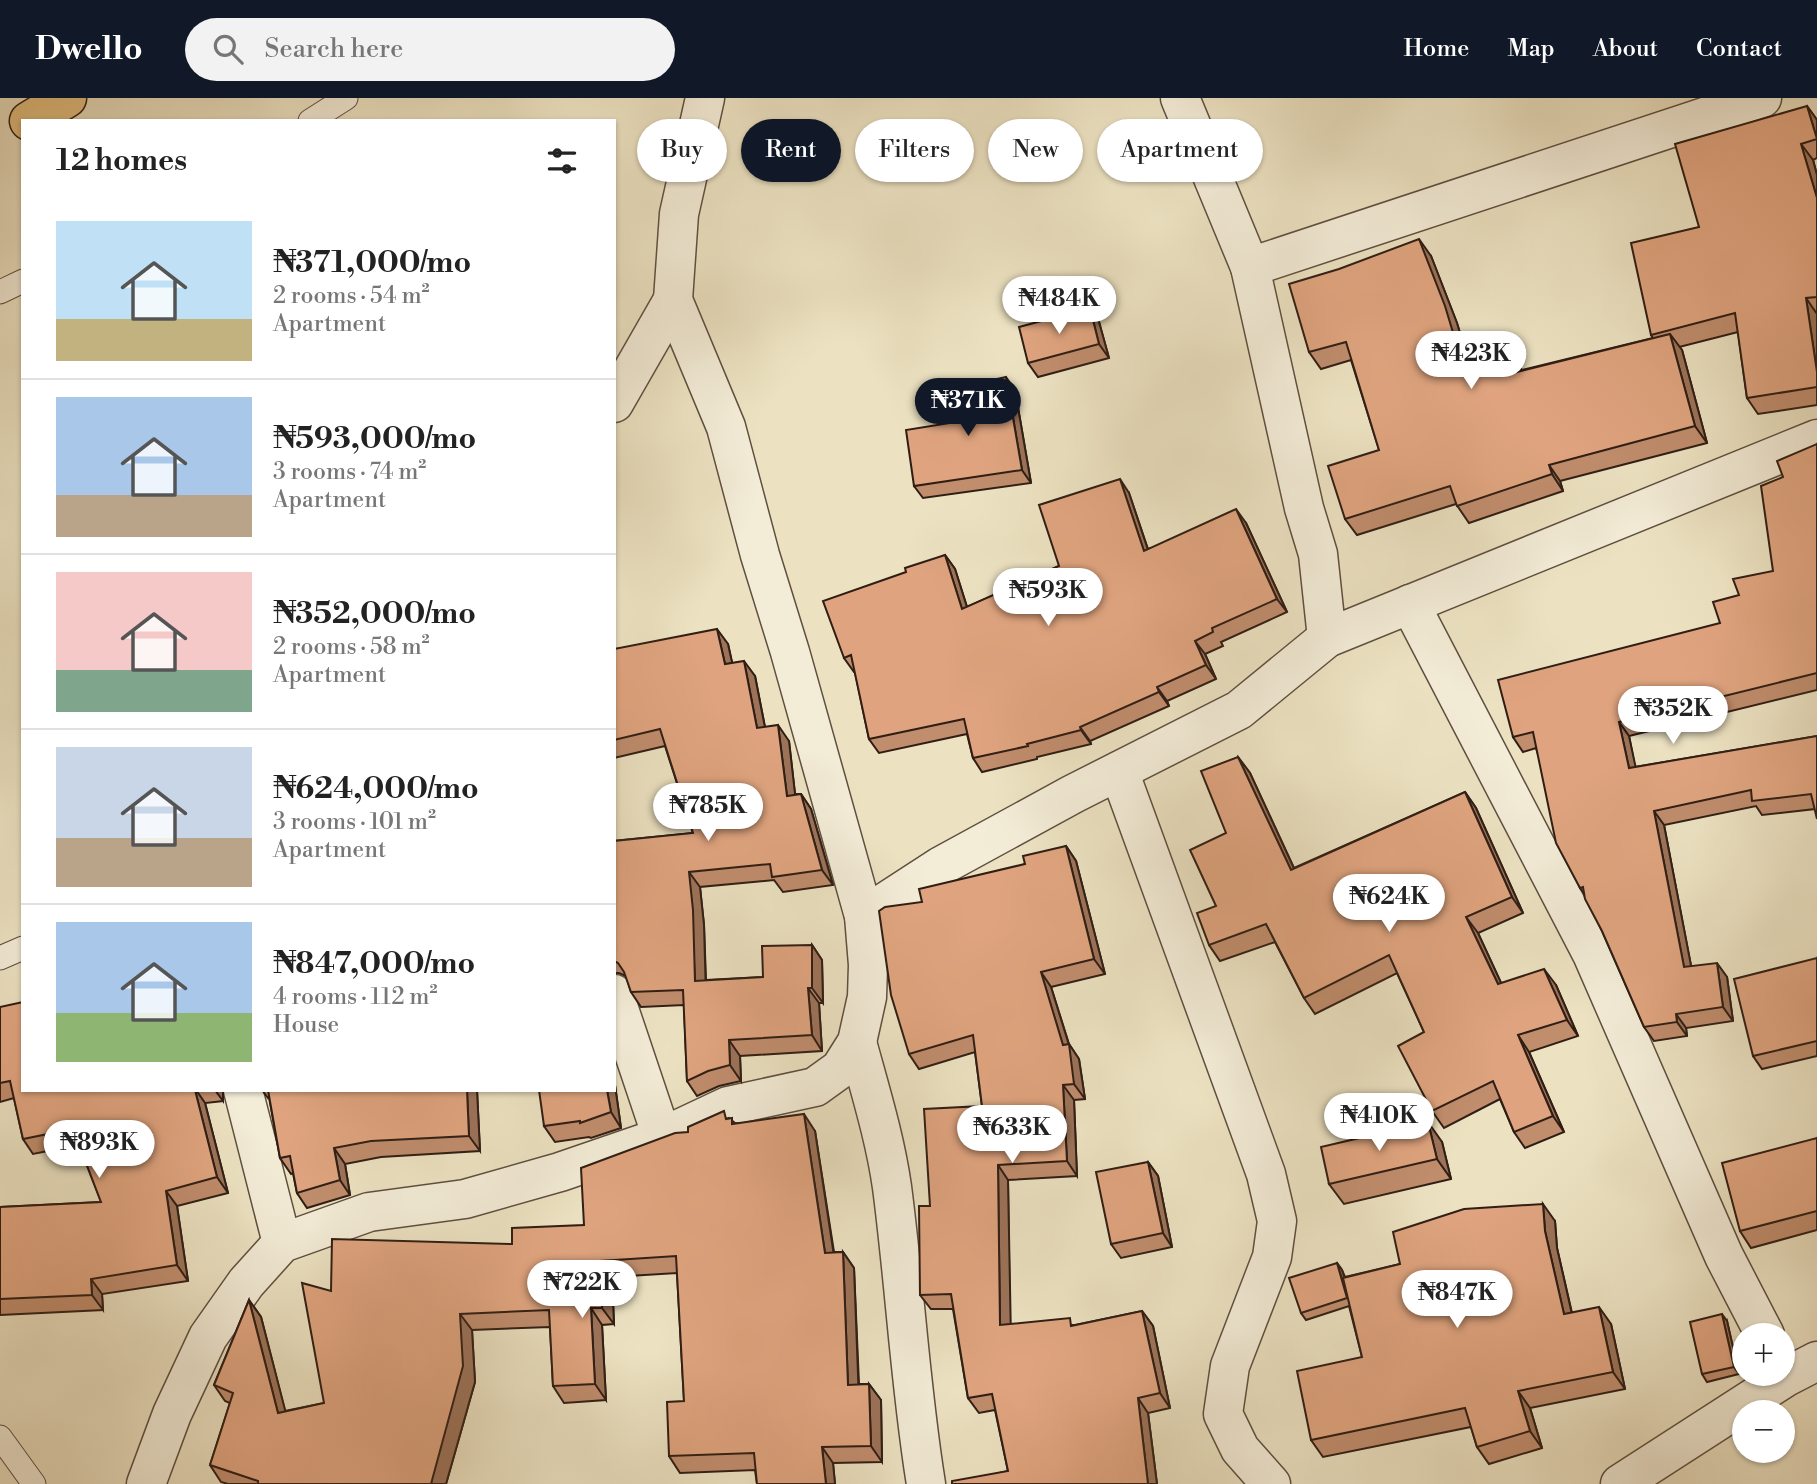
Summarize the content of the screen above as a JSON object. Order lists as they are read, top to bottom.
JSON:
{
  "page": {
    "header": "Dwello",
    "search": "Search here",
    "nav": [
      "Home",
      "Map",
      "About",
      "Contact"
    ],
    "chip": [
      "Buy",
      "Rent",
      "Filters",
      "New",
      "Apartment"
    ],
    "heading": "12 homes",
    "list": [
      {
        "name": "₦371,000/mo",
        "note": "2 rooms · 54 m² · Apartment"
      },
      {
        "name": "₦593,000/mo",
        "note": "3 rooms · 74 m² · Apartment"
      },
      {
        "name": "₦352,000/mo",
        "note": "2 rooms · 58 m² · Apartment"
      },
      {
        "name": "₦624,000/mo",
        "note": "3 rooms · 101 m² · Apartment"
      },
      {
        "name": "₦847,000/mo",
        "note": "4 rooms · 112 m² · House"
      }
    ],
    "price": [
      "₦484K",
      "₦423K",
      "₦371K",
      "₦593K",
      "₦352K",
      "₦785K",
      "₦624K",
      "₦410K",
      "₦633K",
      "₦893K",
      "₦722K",
      "₦847K"
    ],
    "map_buttons": ["+", "−"]
  }
}
